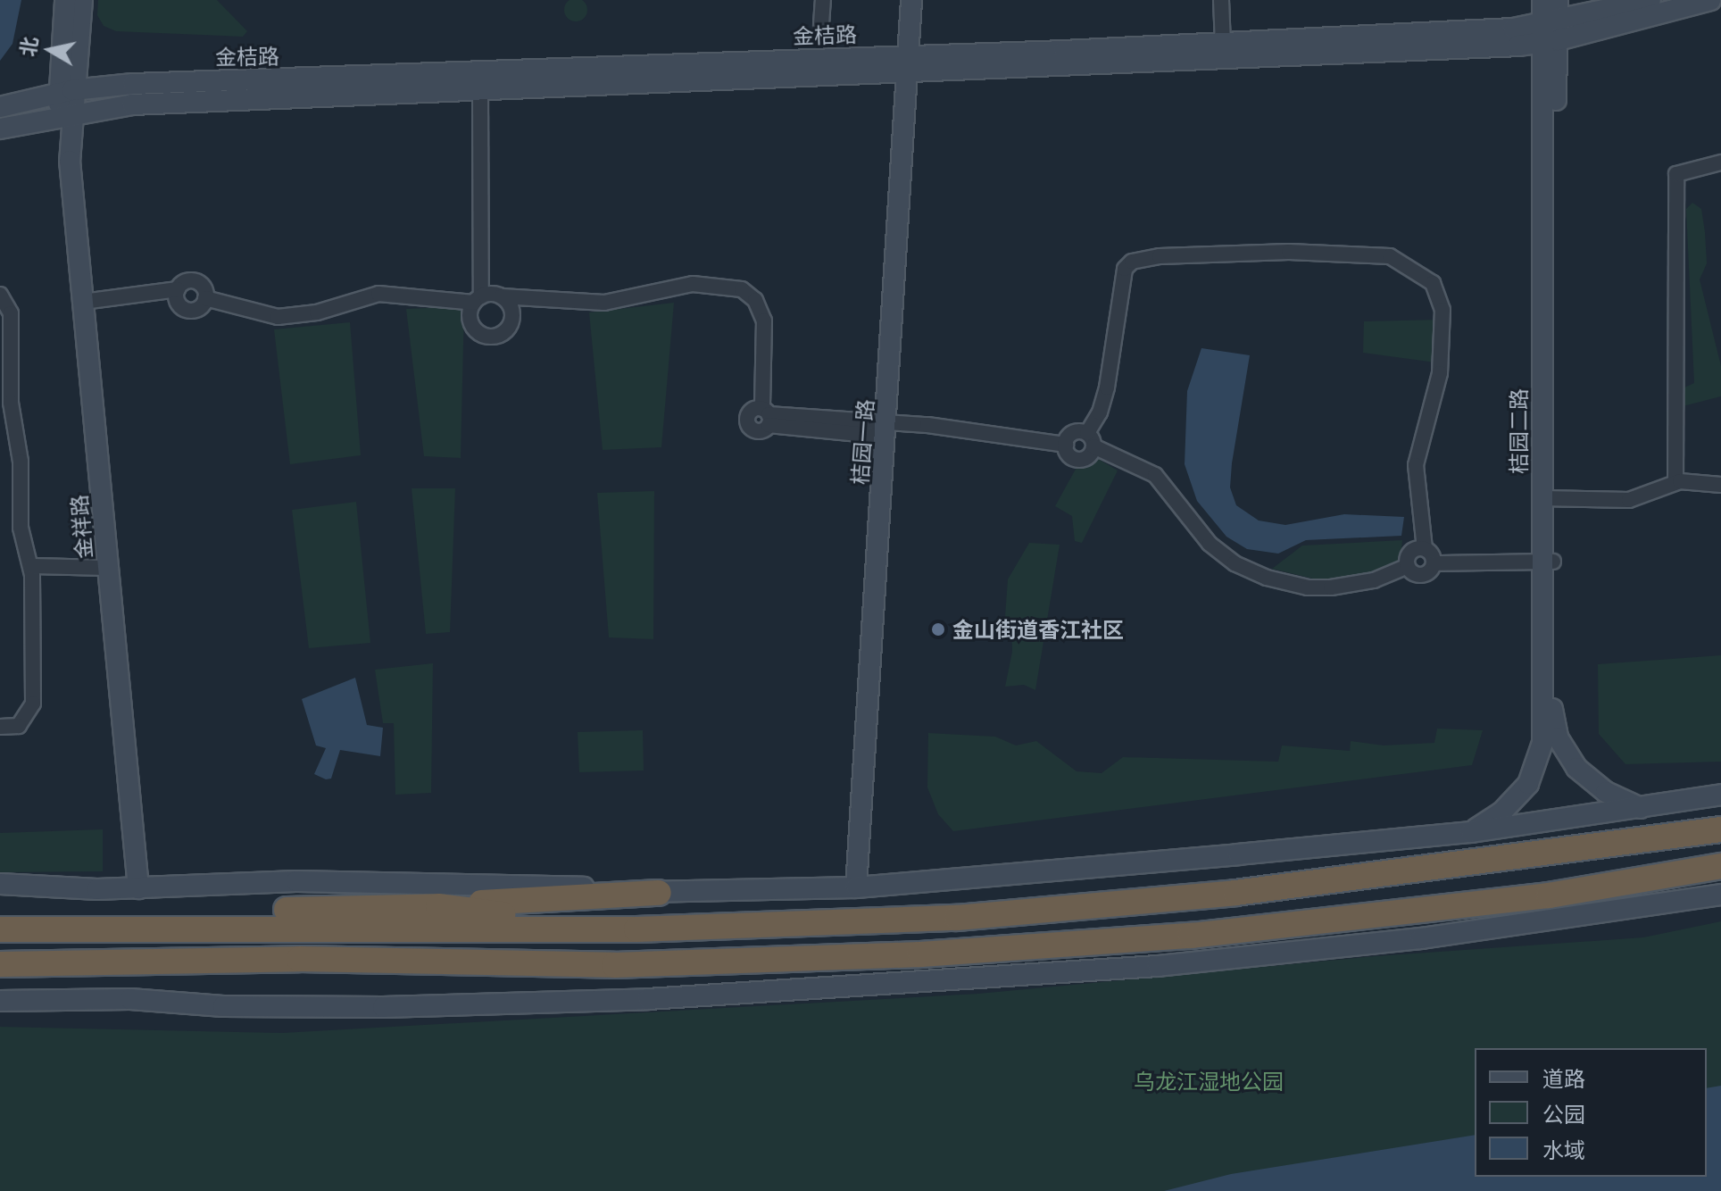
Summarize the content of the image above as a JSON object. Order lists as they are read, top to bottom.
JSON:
{
  "streets": {
    "main road": [
      "金桔路",
      "桔园二路",
      "桔园一路",
      "金祥路"
    ]
  },
  "crossings": [
    ["金桔路", "桔园二路"],
    ["金桔路", "桔园一路"],
    ["金桔路", "金祥路"]
  ],
  "parks": ["乌龙江湿地公园"],
  "places": ["金山街道香江社区"],
  "legend": ["道路", "公园", "水域"],
  "north": "left"
}
